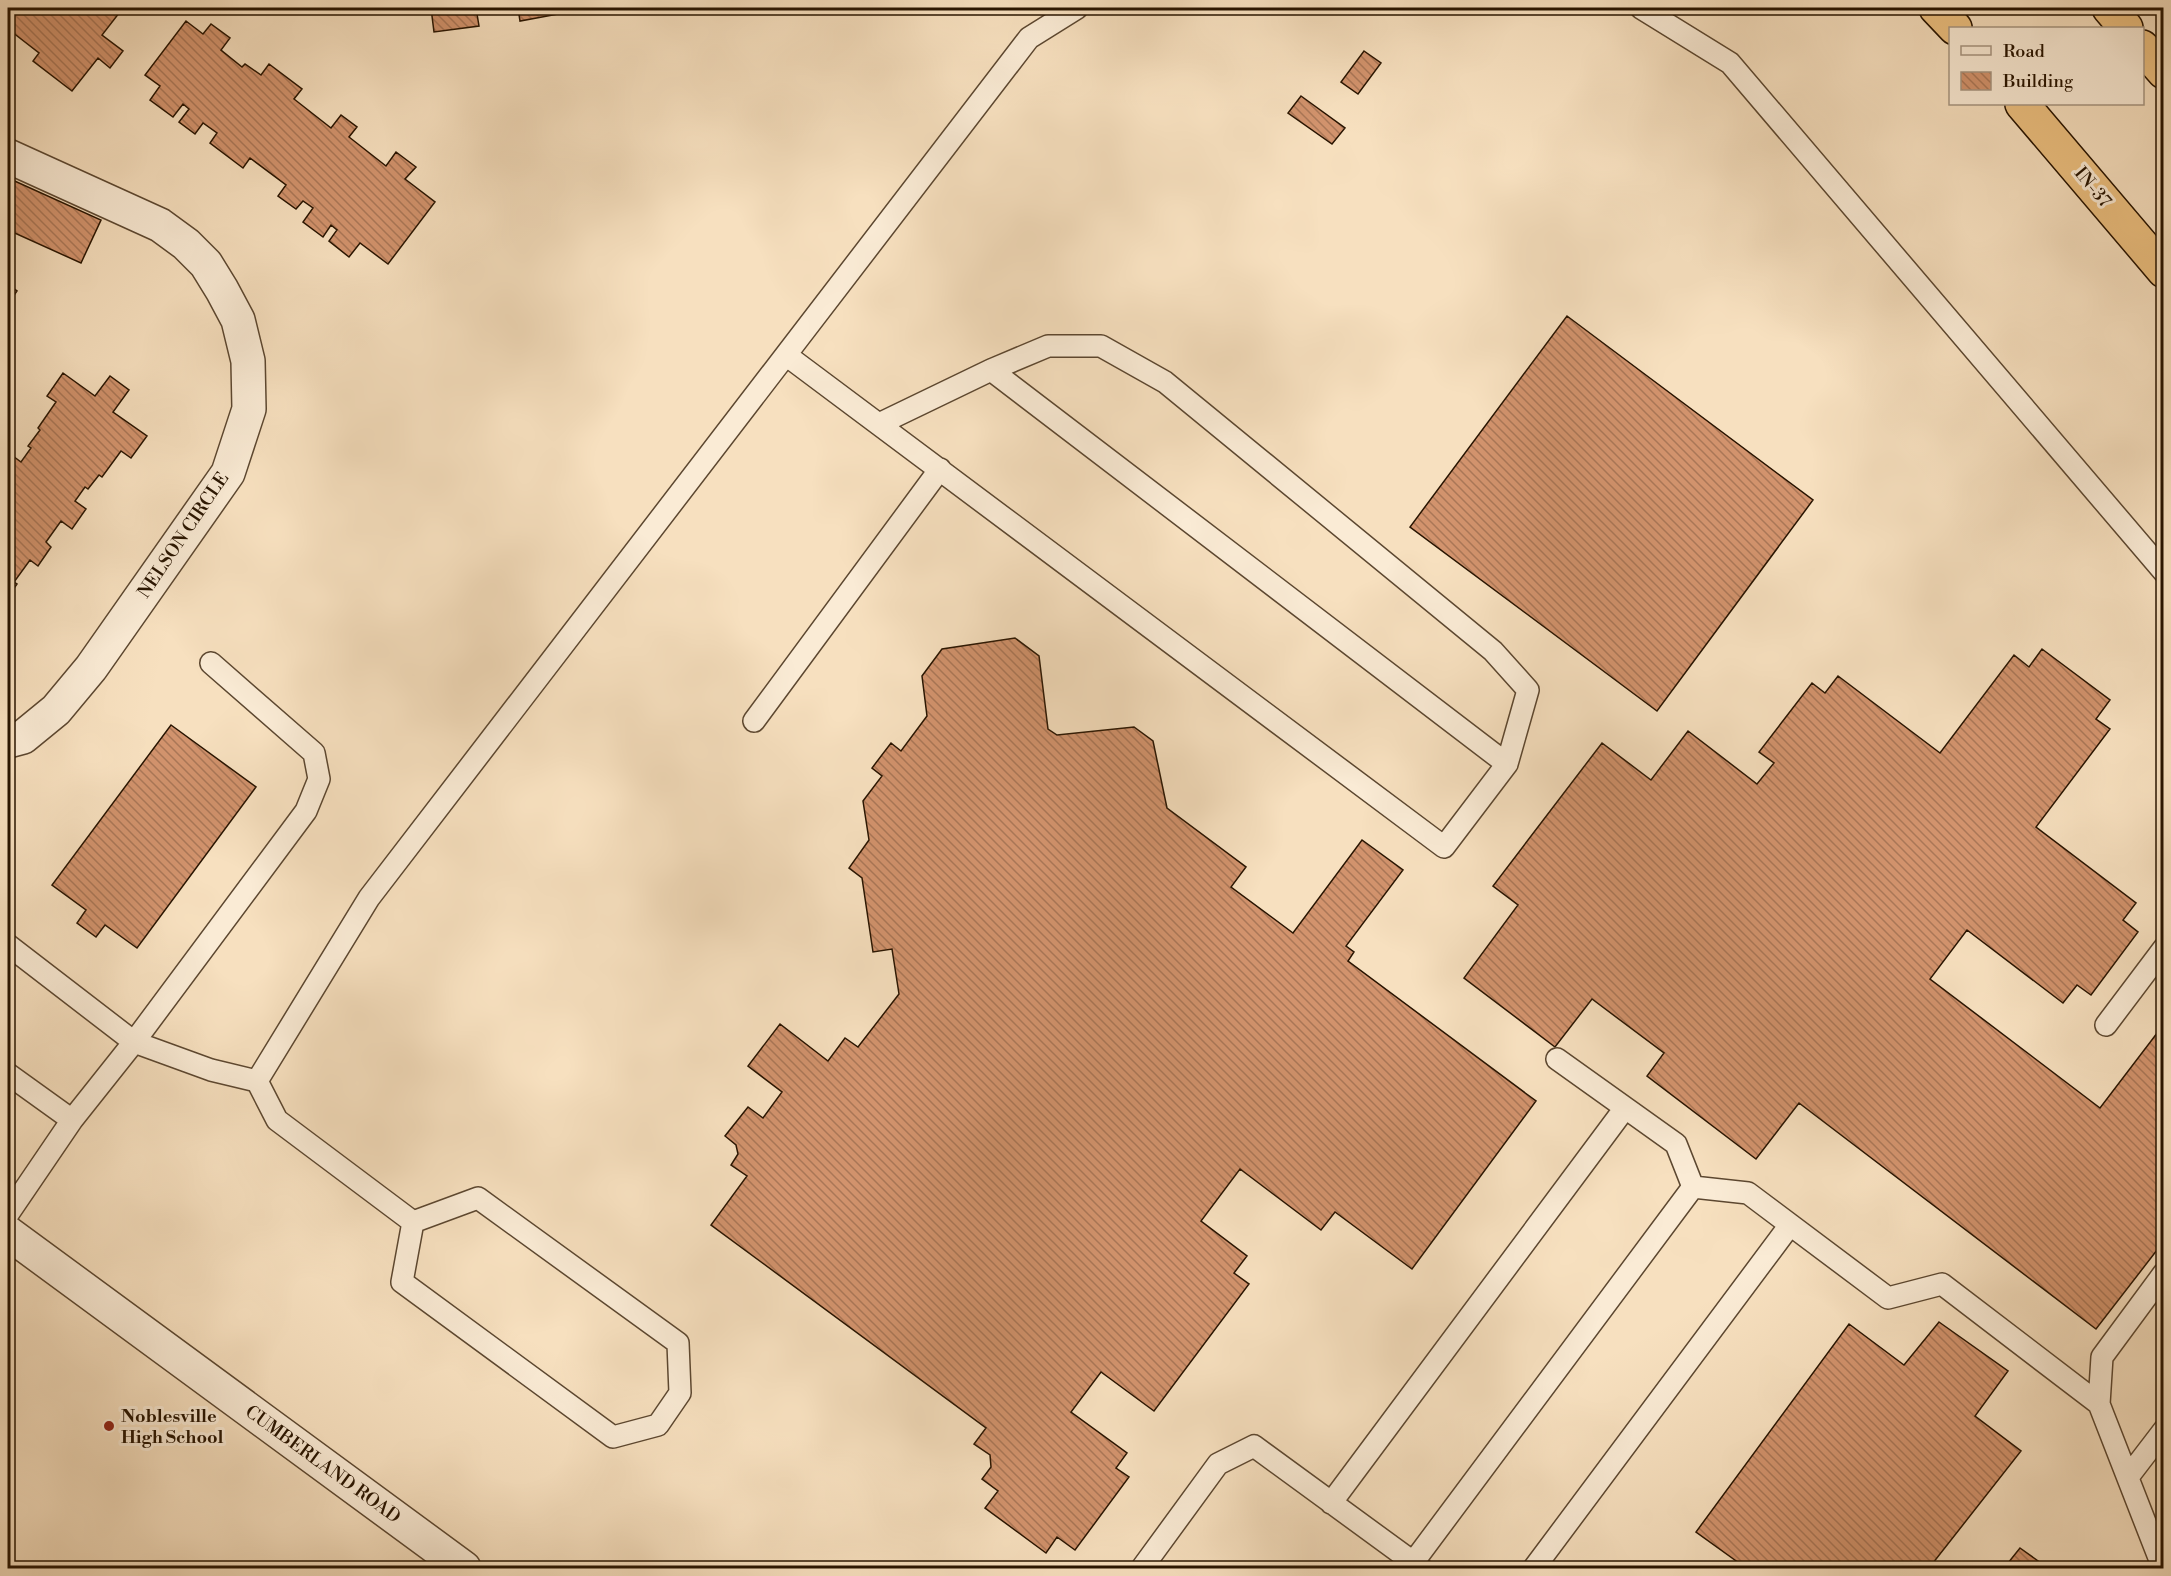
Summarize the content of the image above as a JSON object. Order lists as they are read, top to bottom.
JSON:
{
  "streets": {
    "highway": ["IN-37"],
    "street": ["NELSON CIRCLE", "CUMBERLAND ROAD"]
  },
  "places": ["Noblesville High School"],
  "legend": ["Road", "Building"]
}
